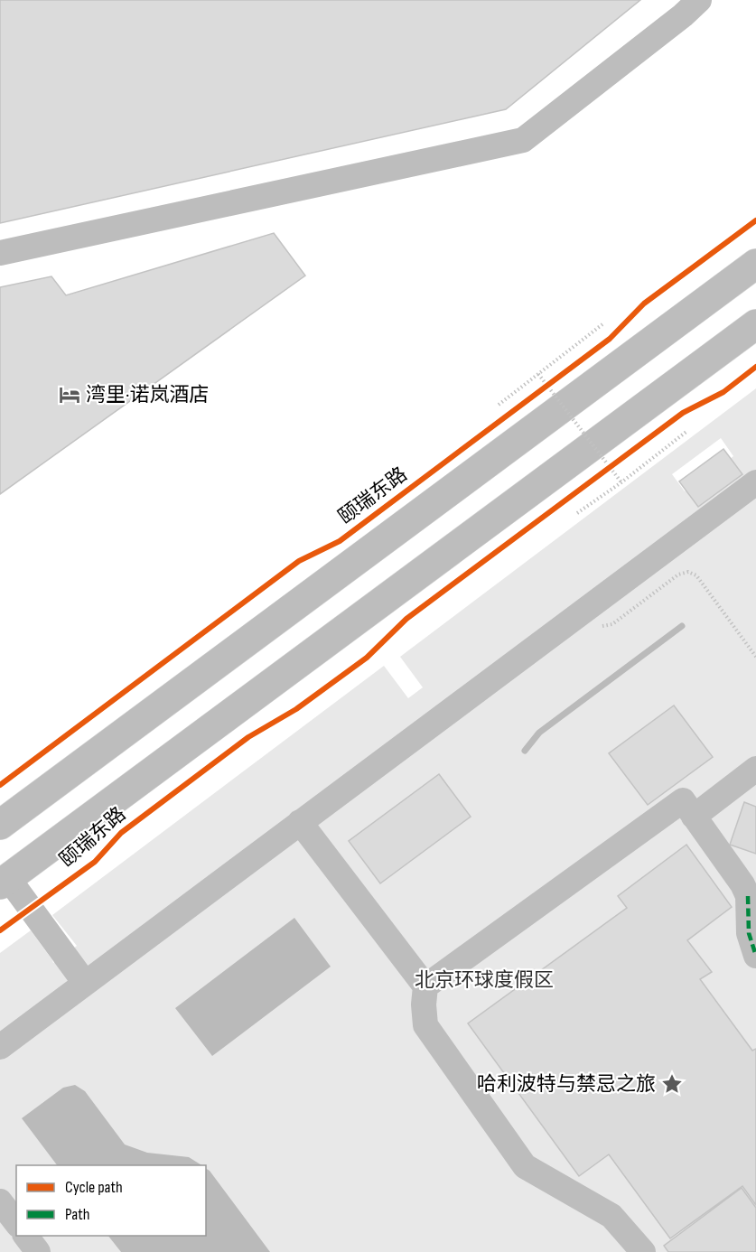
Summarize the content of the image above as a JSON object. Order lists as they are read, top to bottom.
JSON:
{
  "streets": {
    "main road": ["颐瑞东路"]
  },
  "parks": ["北京环球度假区"],
  "places": {
    "hotel": ["湾里·诺岚酒店"],
    "place": ["哈利波特与禁忌之旅"]
  },
  "legend": ["Cycle path", "Path"]
}
